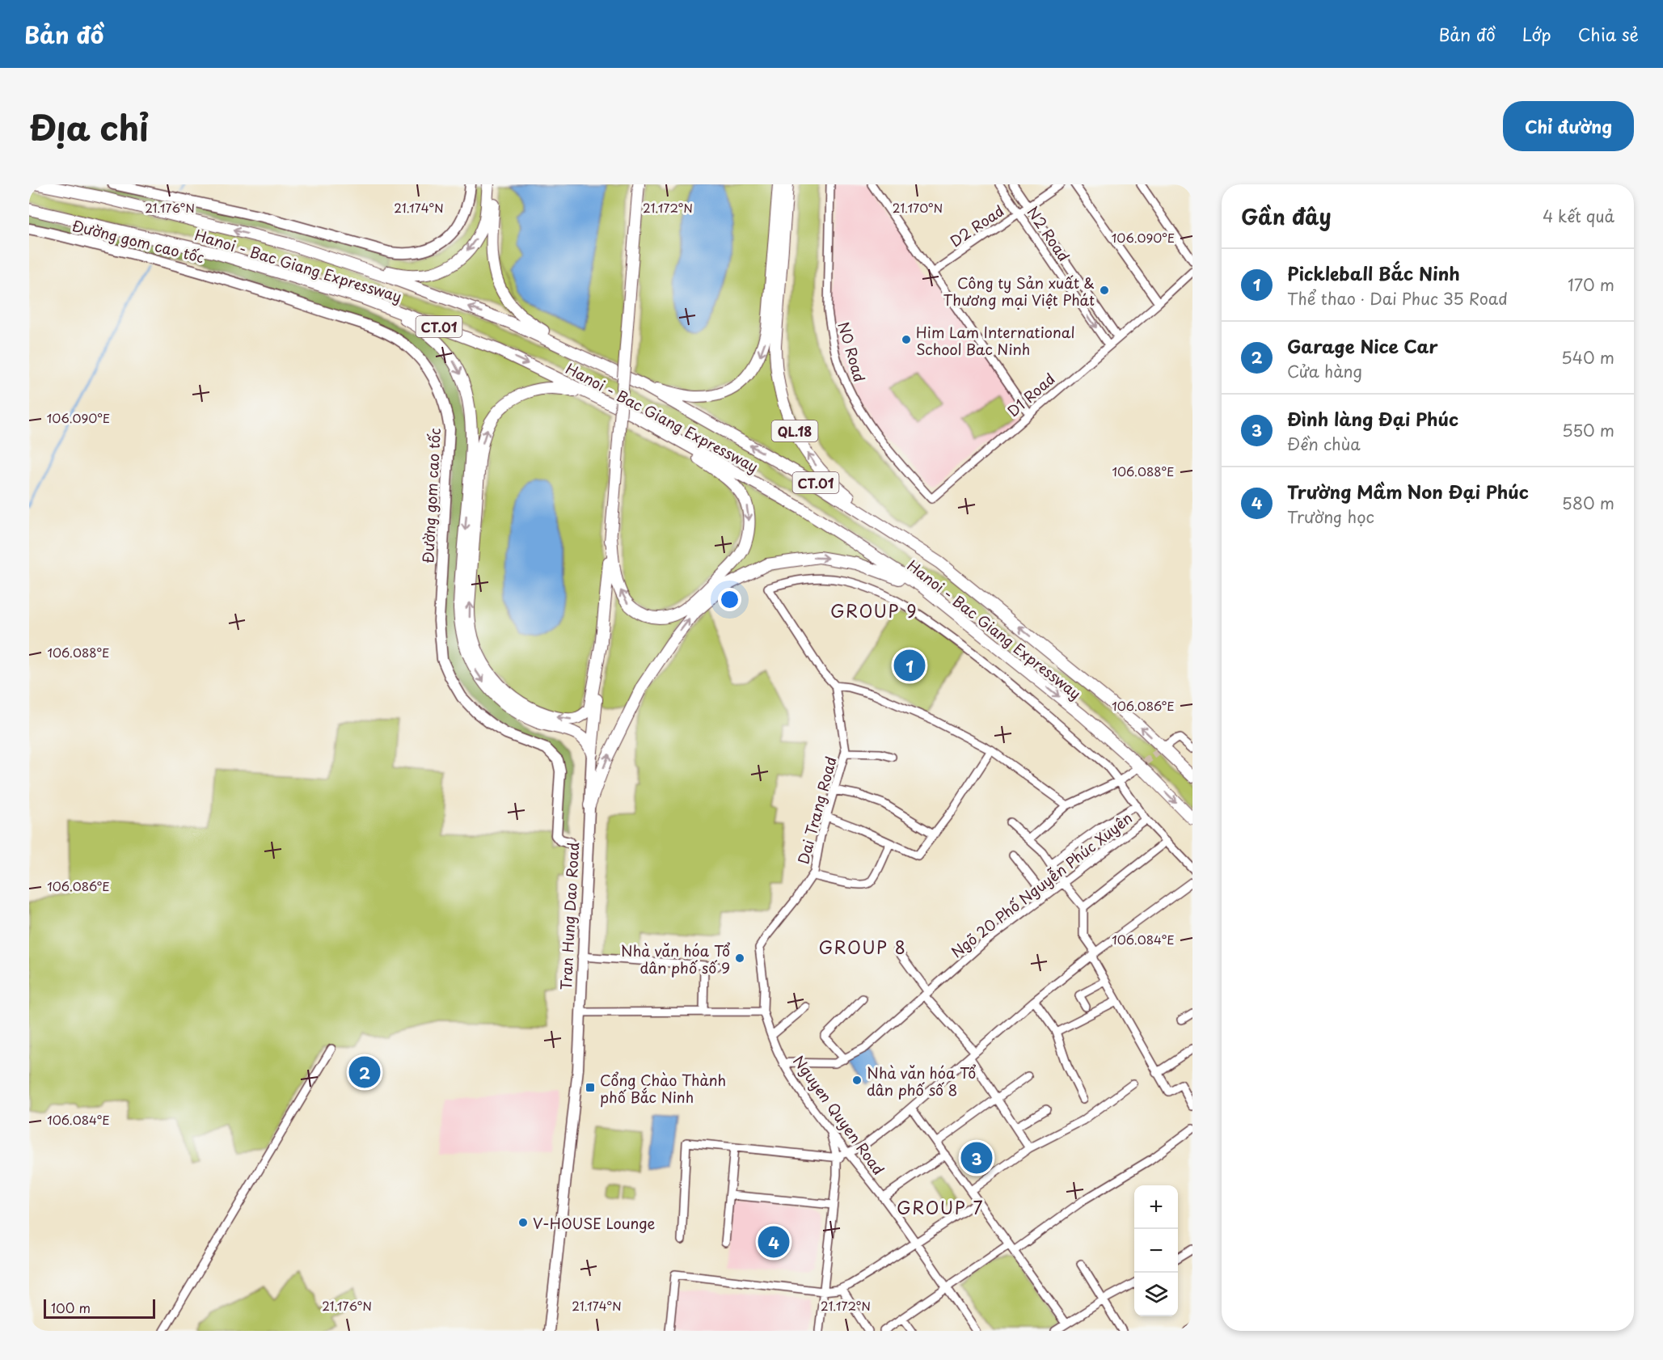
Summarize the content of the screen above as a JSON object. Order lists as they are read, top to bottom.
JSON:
{
  "streets": {
    "highway": [
      "Hanoi - Bac Giang Expressway",
      "CT.01",
      "QL.18",
      "Tran Hung Dao Road"
    ],
    "main road": ["Đường gom cao tốc"],
    "street": [
      "D2 Road",
      "N2 Road",
      "N0 Road",
      "D1 Road",
      "Dai Trang Road",
      "Ngõ 20 Phố Nguyễn Phúc Xuyên",
      "Nguyen Quyen Road"
    ]
  },
  "crossings": [
    ["D2 Road", "N2 Road"],
    ["N2 Road", "D1 Road"],
    ["Hanoi - Bac Giang Expressway", "QL.18"],
    ["N0 Road", "D1 Road"],
    ["Dai Trang Road", "Nguyen Quyen Road"],
    ["Ngõ 20 Phố Nguyễn Phúc Xuyên", "Nguyen Quyen Road"]
  ],
  "districts": ["GROUP 9", "GROUP 8", "GROUP 7"],
  "places": {
    "other": [
      "Công ty Sản xuất & Thương mại Việt Phát",
      "Him Lam International School Bac Ninh",
      "Nhà văn hóa Tổ dân phố số 9",
      "Nhà văn hóa Tổ dân phố số 8",
      "V-HOUSE Lounge"
    ],
    "transit": ["Cổng Chào Thành phố Bắc Ninh"]
  },
  "scale_bar": "100 m",
  "page": {
    "header": "Bản đồ",
    "nav": ["Bản đồ", "Lớp", "Chia sẻ"],
    "title": "Địa chỉ",
    "buttons": "Chỉ đường",
    "heading": ["Gần đây", "4 kết quả"],
    "list": [
      {
        "mark": "1",
        "name": "Pickleball Bắc Ninh",
        "note": "Thể thao · Dai Phuc 35 Road",
        "value": "170 m"
      },
      {
        "mark": "2",
        "name": "Garage Nice Car",
        "note": "Cửa hàng",
        "value": "540 m"
      },
      {
        "mark": "3",
        "name": "Đình làng Đại Phúc",
        "note": "Đền chùa",
        "value": "550 m"
      },
      {
        "mark": "4",
        "name": "Trường Mầm Non Đại Phúc",
        "note": "Trường học",
        "value": "580 m"
      }
    ],
    "pins": [
      "1",
      "2",
      "3",
      "4"
    ],
    "map_buttons": ["+", "−"],
    "scale": "100 m"
  },
  "coordinates": [
    "21.176°N",
    "21.174°N",
    "21.172°N",
    "21.170°N",
    "106.090°E",
    "106.088°E",
    "106.086°E",
    "106.084°E"
  ]
}
